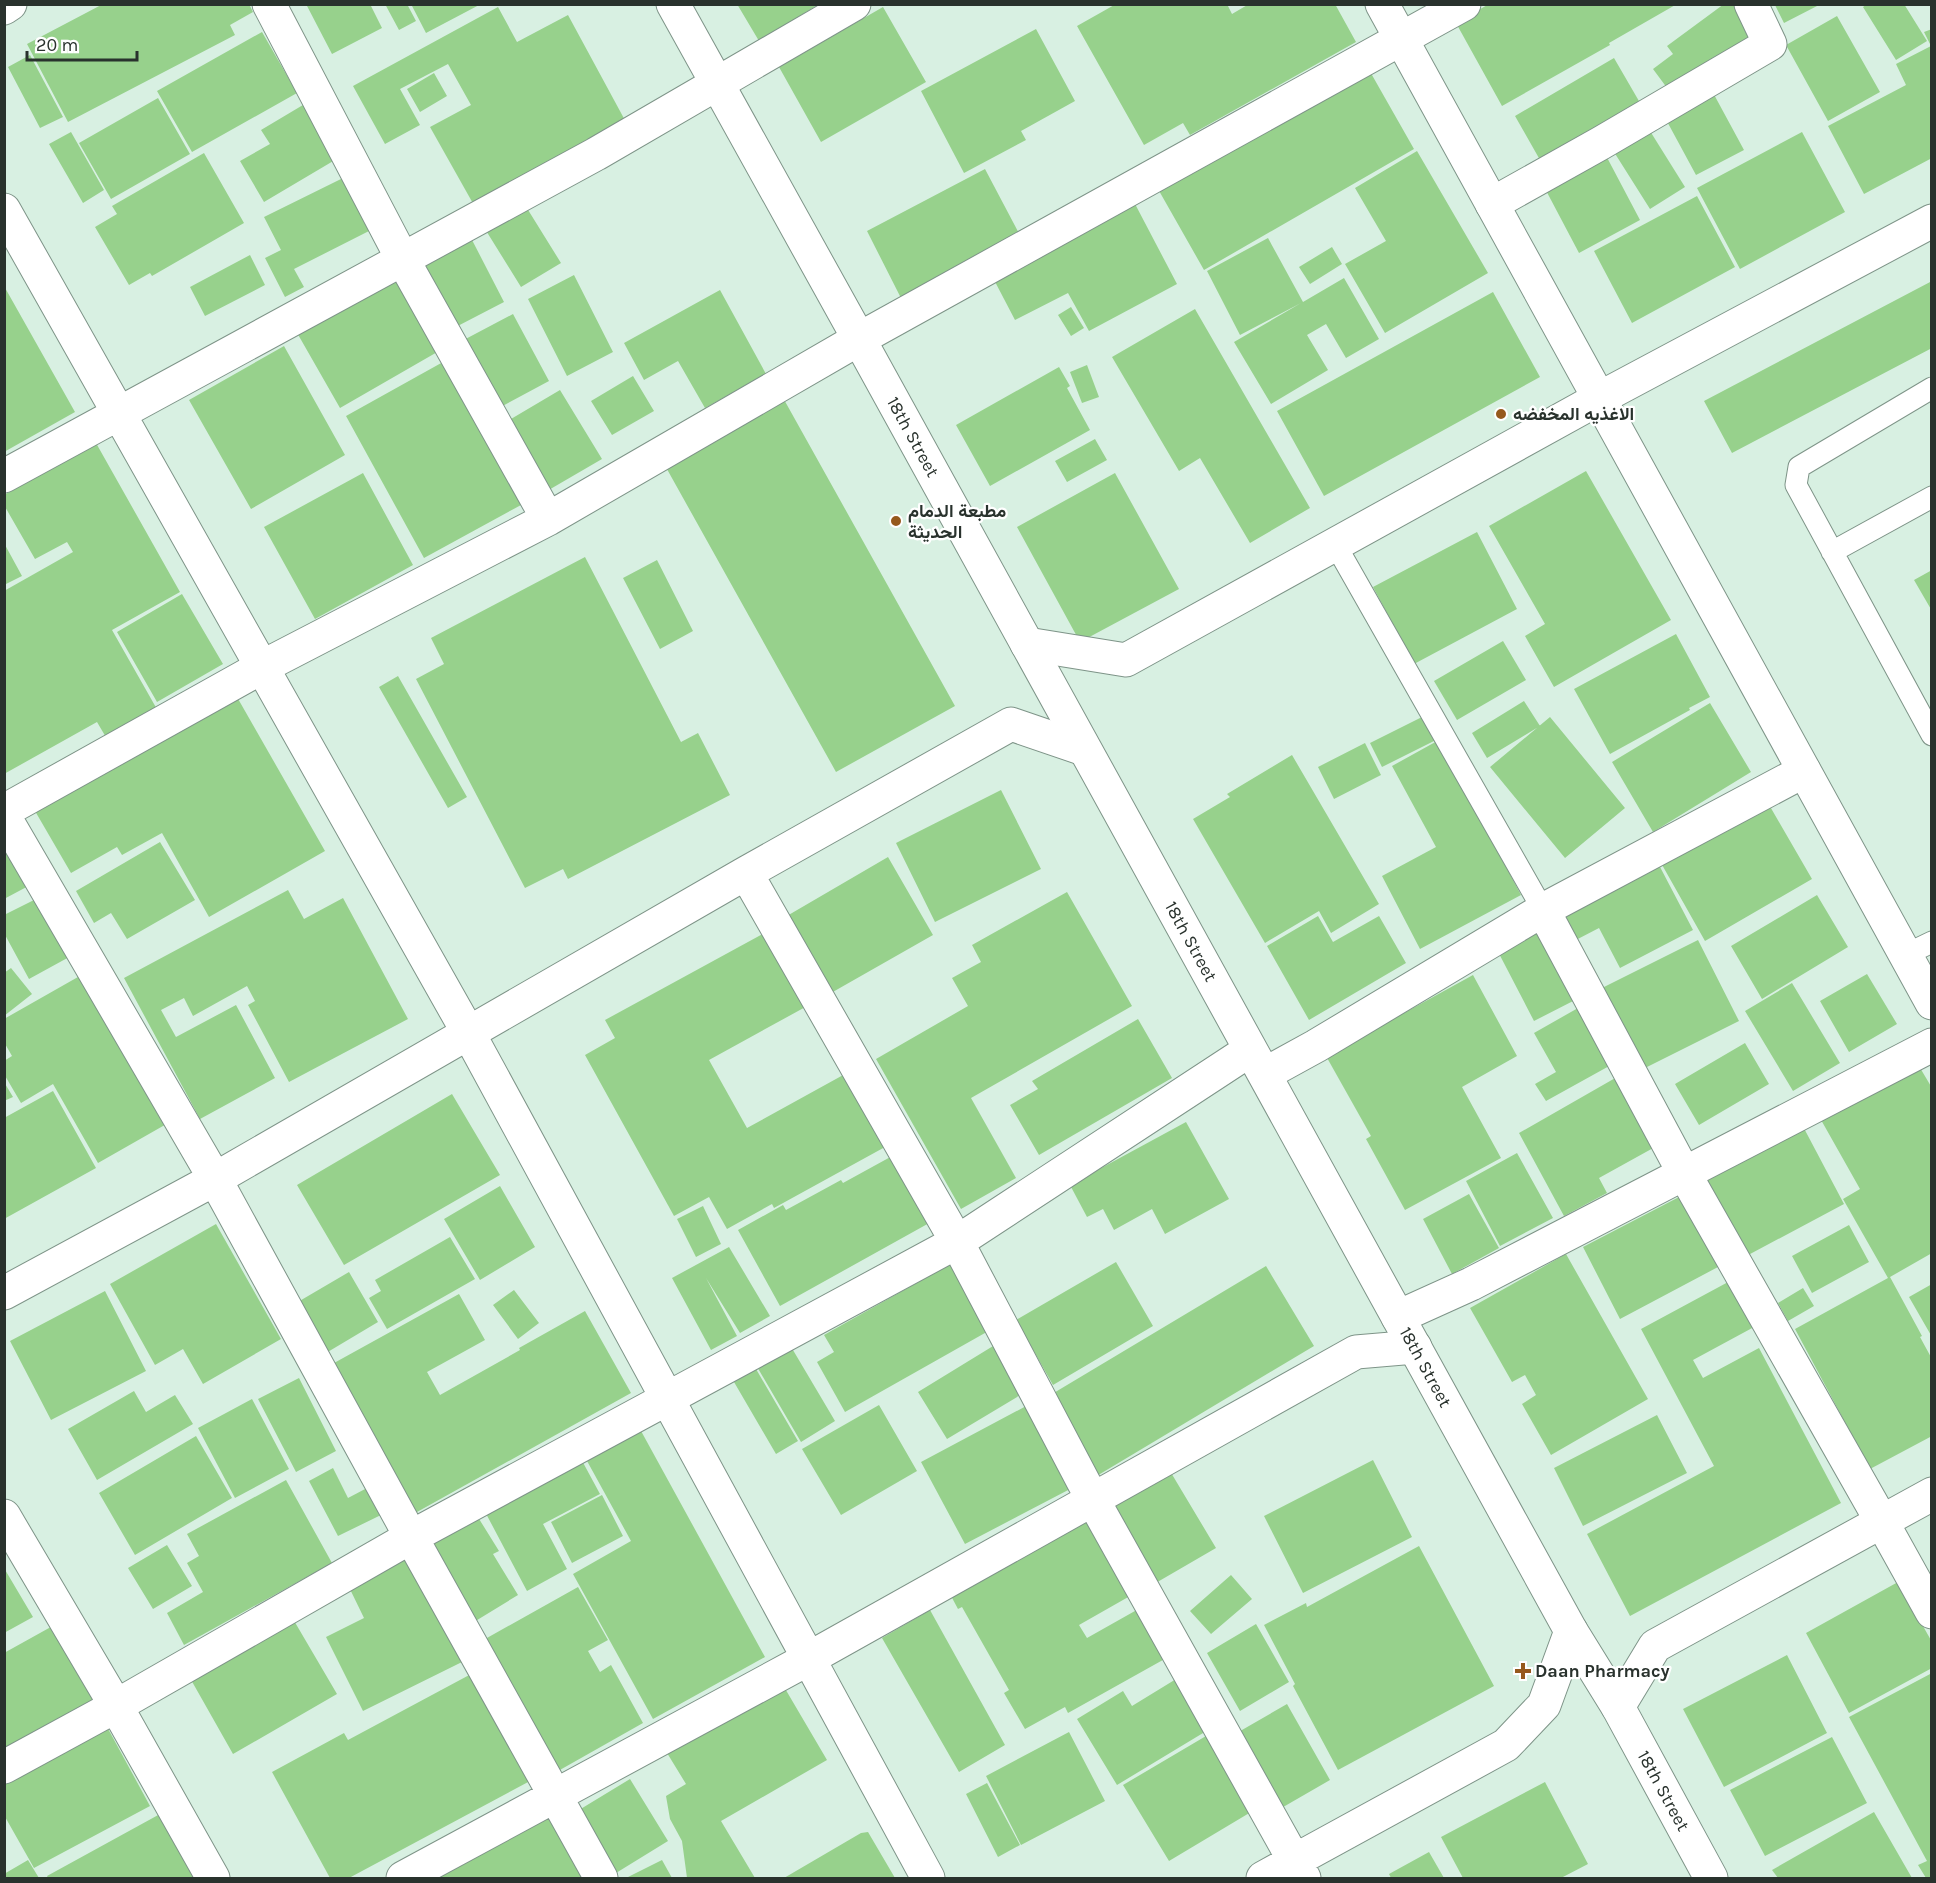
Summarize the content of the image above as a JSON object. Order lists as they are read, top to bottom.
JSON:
{
  "streets": {
    "street": ["18th Street"]
  },
  "places": {
    "other": ["الاغذيه المخفضه", "مطبعة الدمام الحديثة"],
    "health": ["Daan Pharmacy"]
  },
  "scale_bar": "20 m"
}
